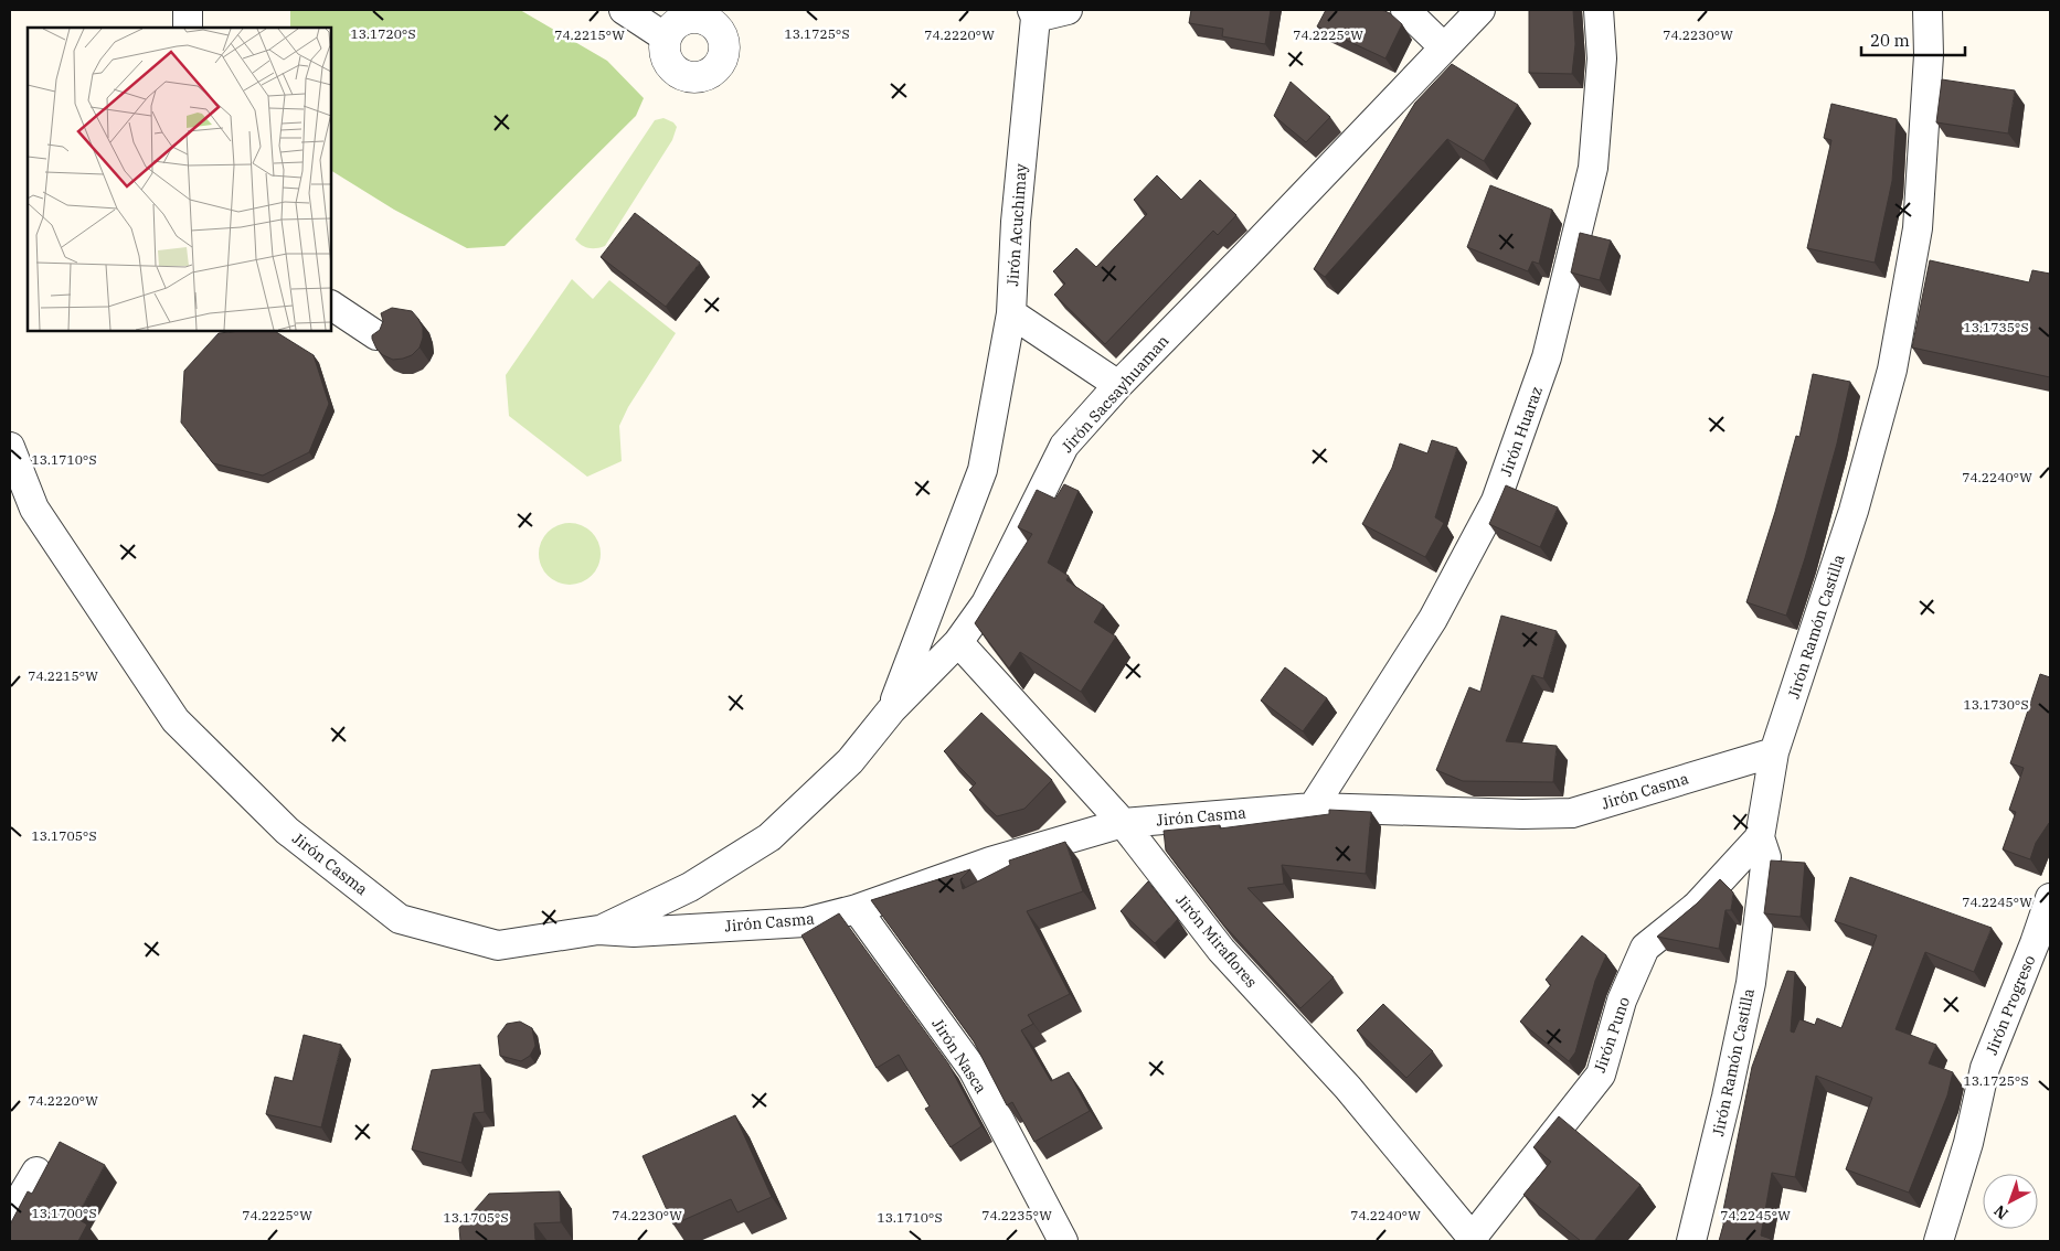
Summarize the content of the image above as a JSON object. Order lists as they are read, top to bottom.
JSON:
{
  "streets": {
    "street": [
      "Jirón Acuchimay",
      "Jirón Sacsayhuaman",
      "Jirón Huaraz",
      "Jirón Ramón Castilla",
      "Jirón Casma",
      "Jirón Miraflores",
      "Jirón Progreso",
      "Jirón Puno",
      "Jirón Nasca"
    ]
  },
  "crossings": [
    ["Jirón Acuchimay", "Jirón Sacsayhuaman"],
    ["Jirón Sacsayhuaman", "Jirón Casma"],
    ["Jirón Sacsayhuaman", "Jirón Miraflores"],
    ["Jirón Huaraz", "Jirón Casma"],
    ["Jirón Ramón Castilla", "Jirón Casma"],
    ["Jirón Ramón Castilla", "Jirón Puno"],
    ["Jirón Casma", "Jirón Miraflores"],
    ["Jirón Casma", "Jirón Nasca"],
    ["Jirón Miraflores", "Jirón Puno"]
  ],
  "scale_bar": "20 m",
  "north": "bottom left",
  "coordinates": [
    "13.1720°S",
    "13.1725°S",
    "74.2215°W",
    "74.2220°W",
    "74.2225°W",
    "74.2230°W",
    "13.1735°S",
    "13.1710°S",
    "74.2240°W",
    "13.1730°S",
    "13.1705°S",
    "74.2245°W",
    "13.1700°S",
    "74.2235°W"
  ]
}
